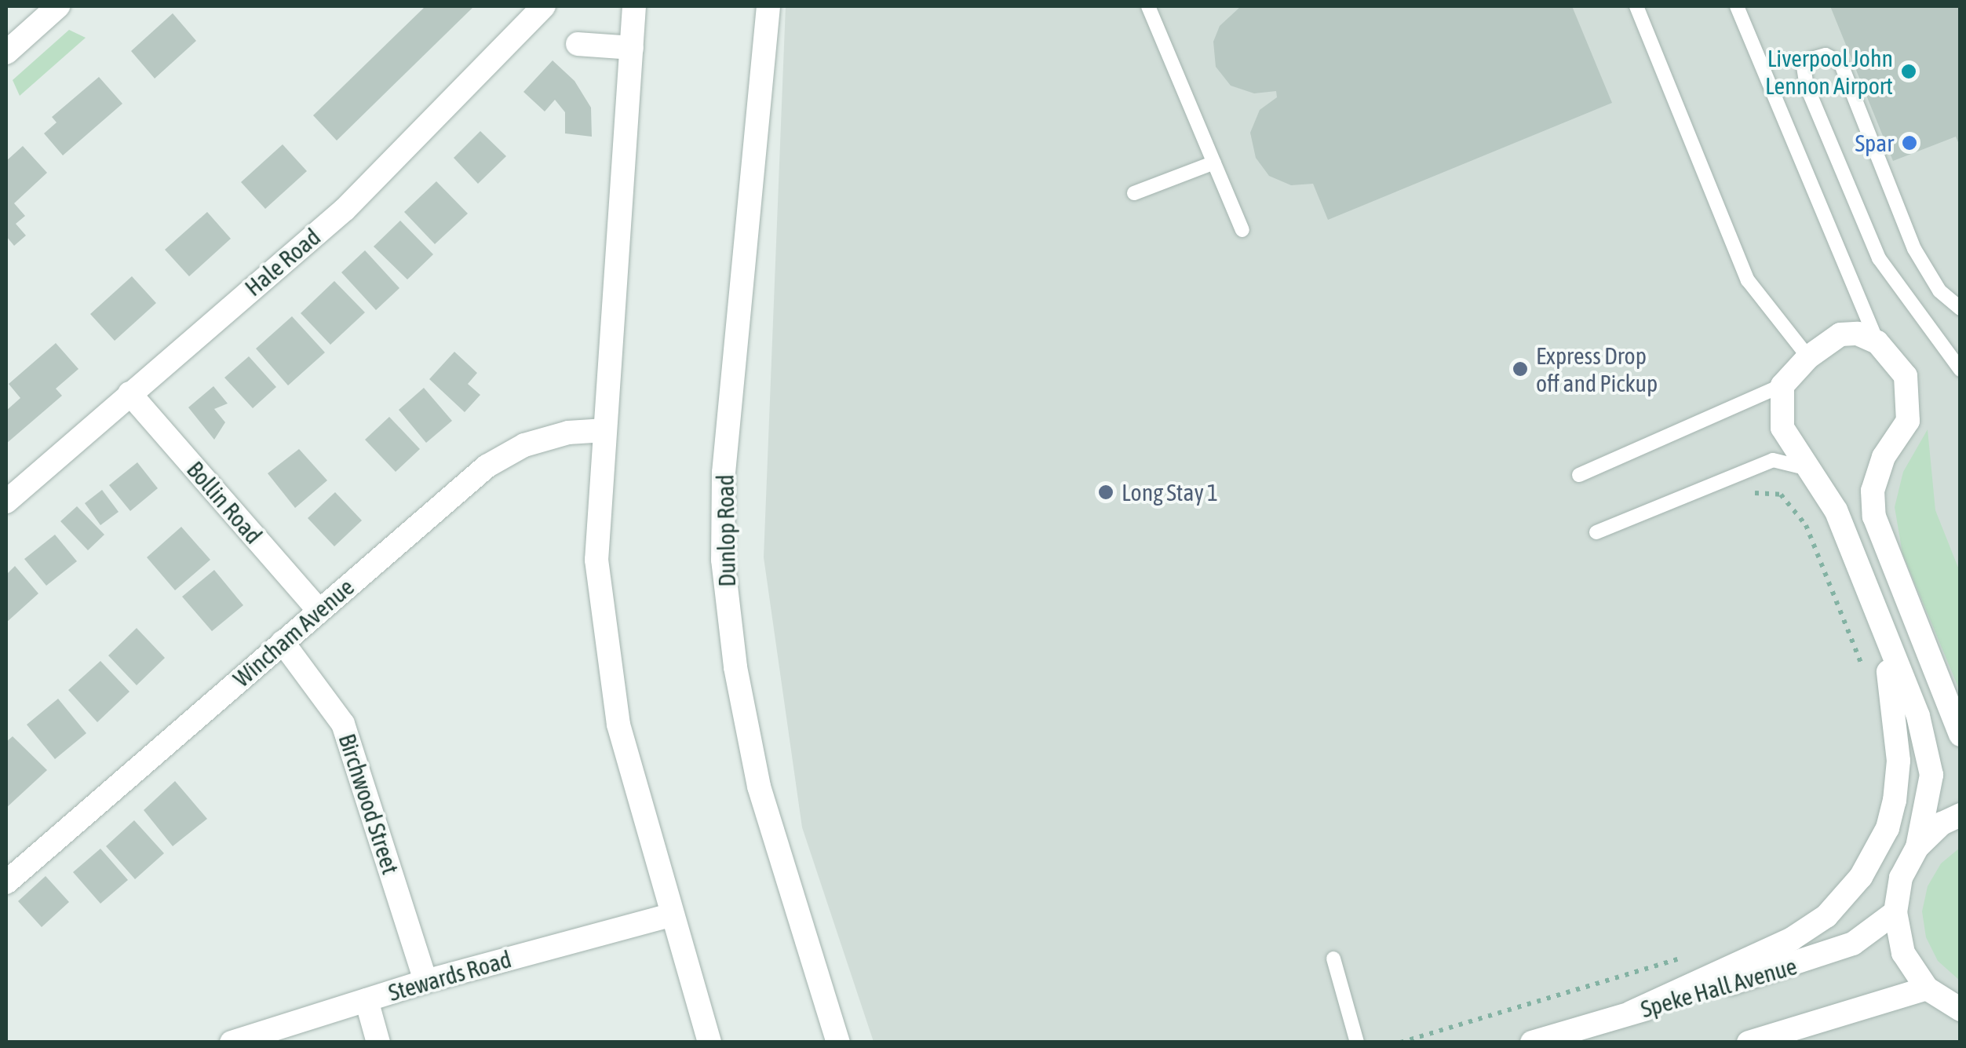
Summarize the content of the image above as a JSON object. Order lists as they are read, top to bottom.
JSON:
{
  "streets": {
    "street": [
      "Hale Road",
      "Bollin Road",
      "Dunlop Road",
      "Wincham Avenue",
      "Birchwood Street",
      "Stewards Road",
      "Speke Hall Avenue"
    ]
  },
  "crossings": [
    ["Hale Road", "Bollin Road"],
    ["Bollin Road", "Wincham Avenue"],
    ["Wincham Avenue", "Birchwood Street"],
    ["Birchwood Street", "Stewards Road"]
  ],
  "places": [
    "Liverpool John Lennon Airport",
    "Spar",
    "Express Drop off and Pickup",
    "Long Stay 1"
  ]
}
